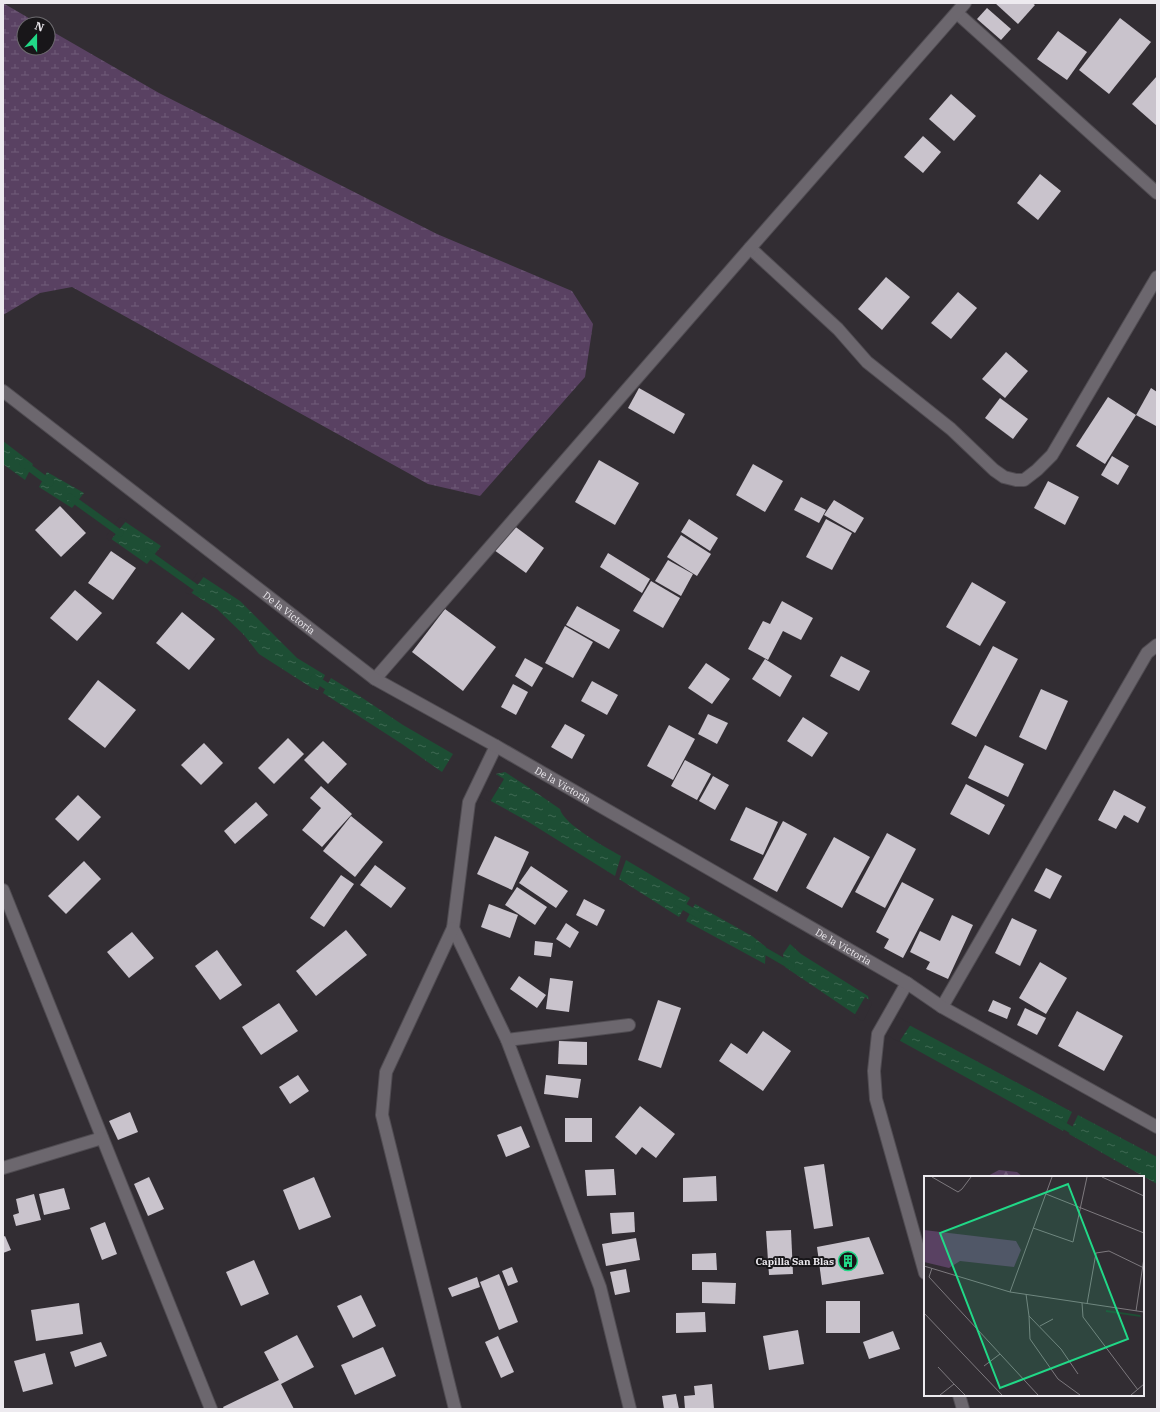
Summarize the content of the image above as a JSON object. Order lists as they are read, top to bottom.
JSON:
{
  "streets": {
    "street": ["De la Victoria"]
  },
  "places": {
    "building": ["Capilla San Blas"]
  },
  "north": "top"
}
